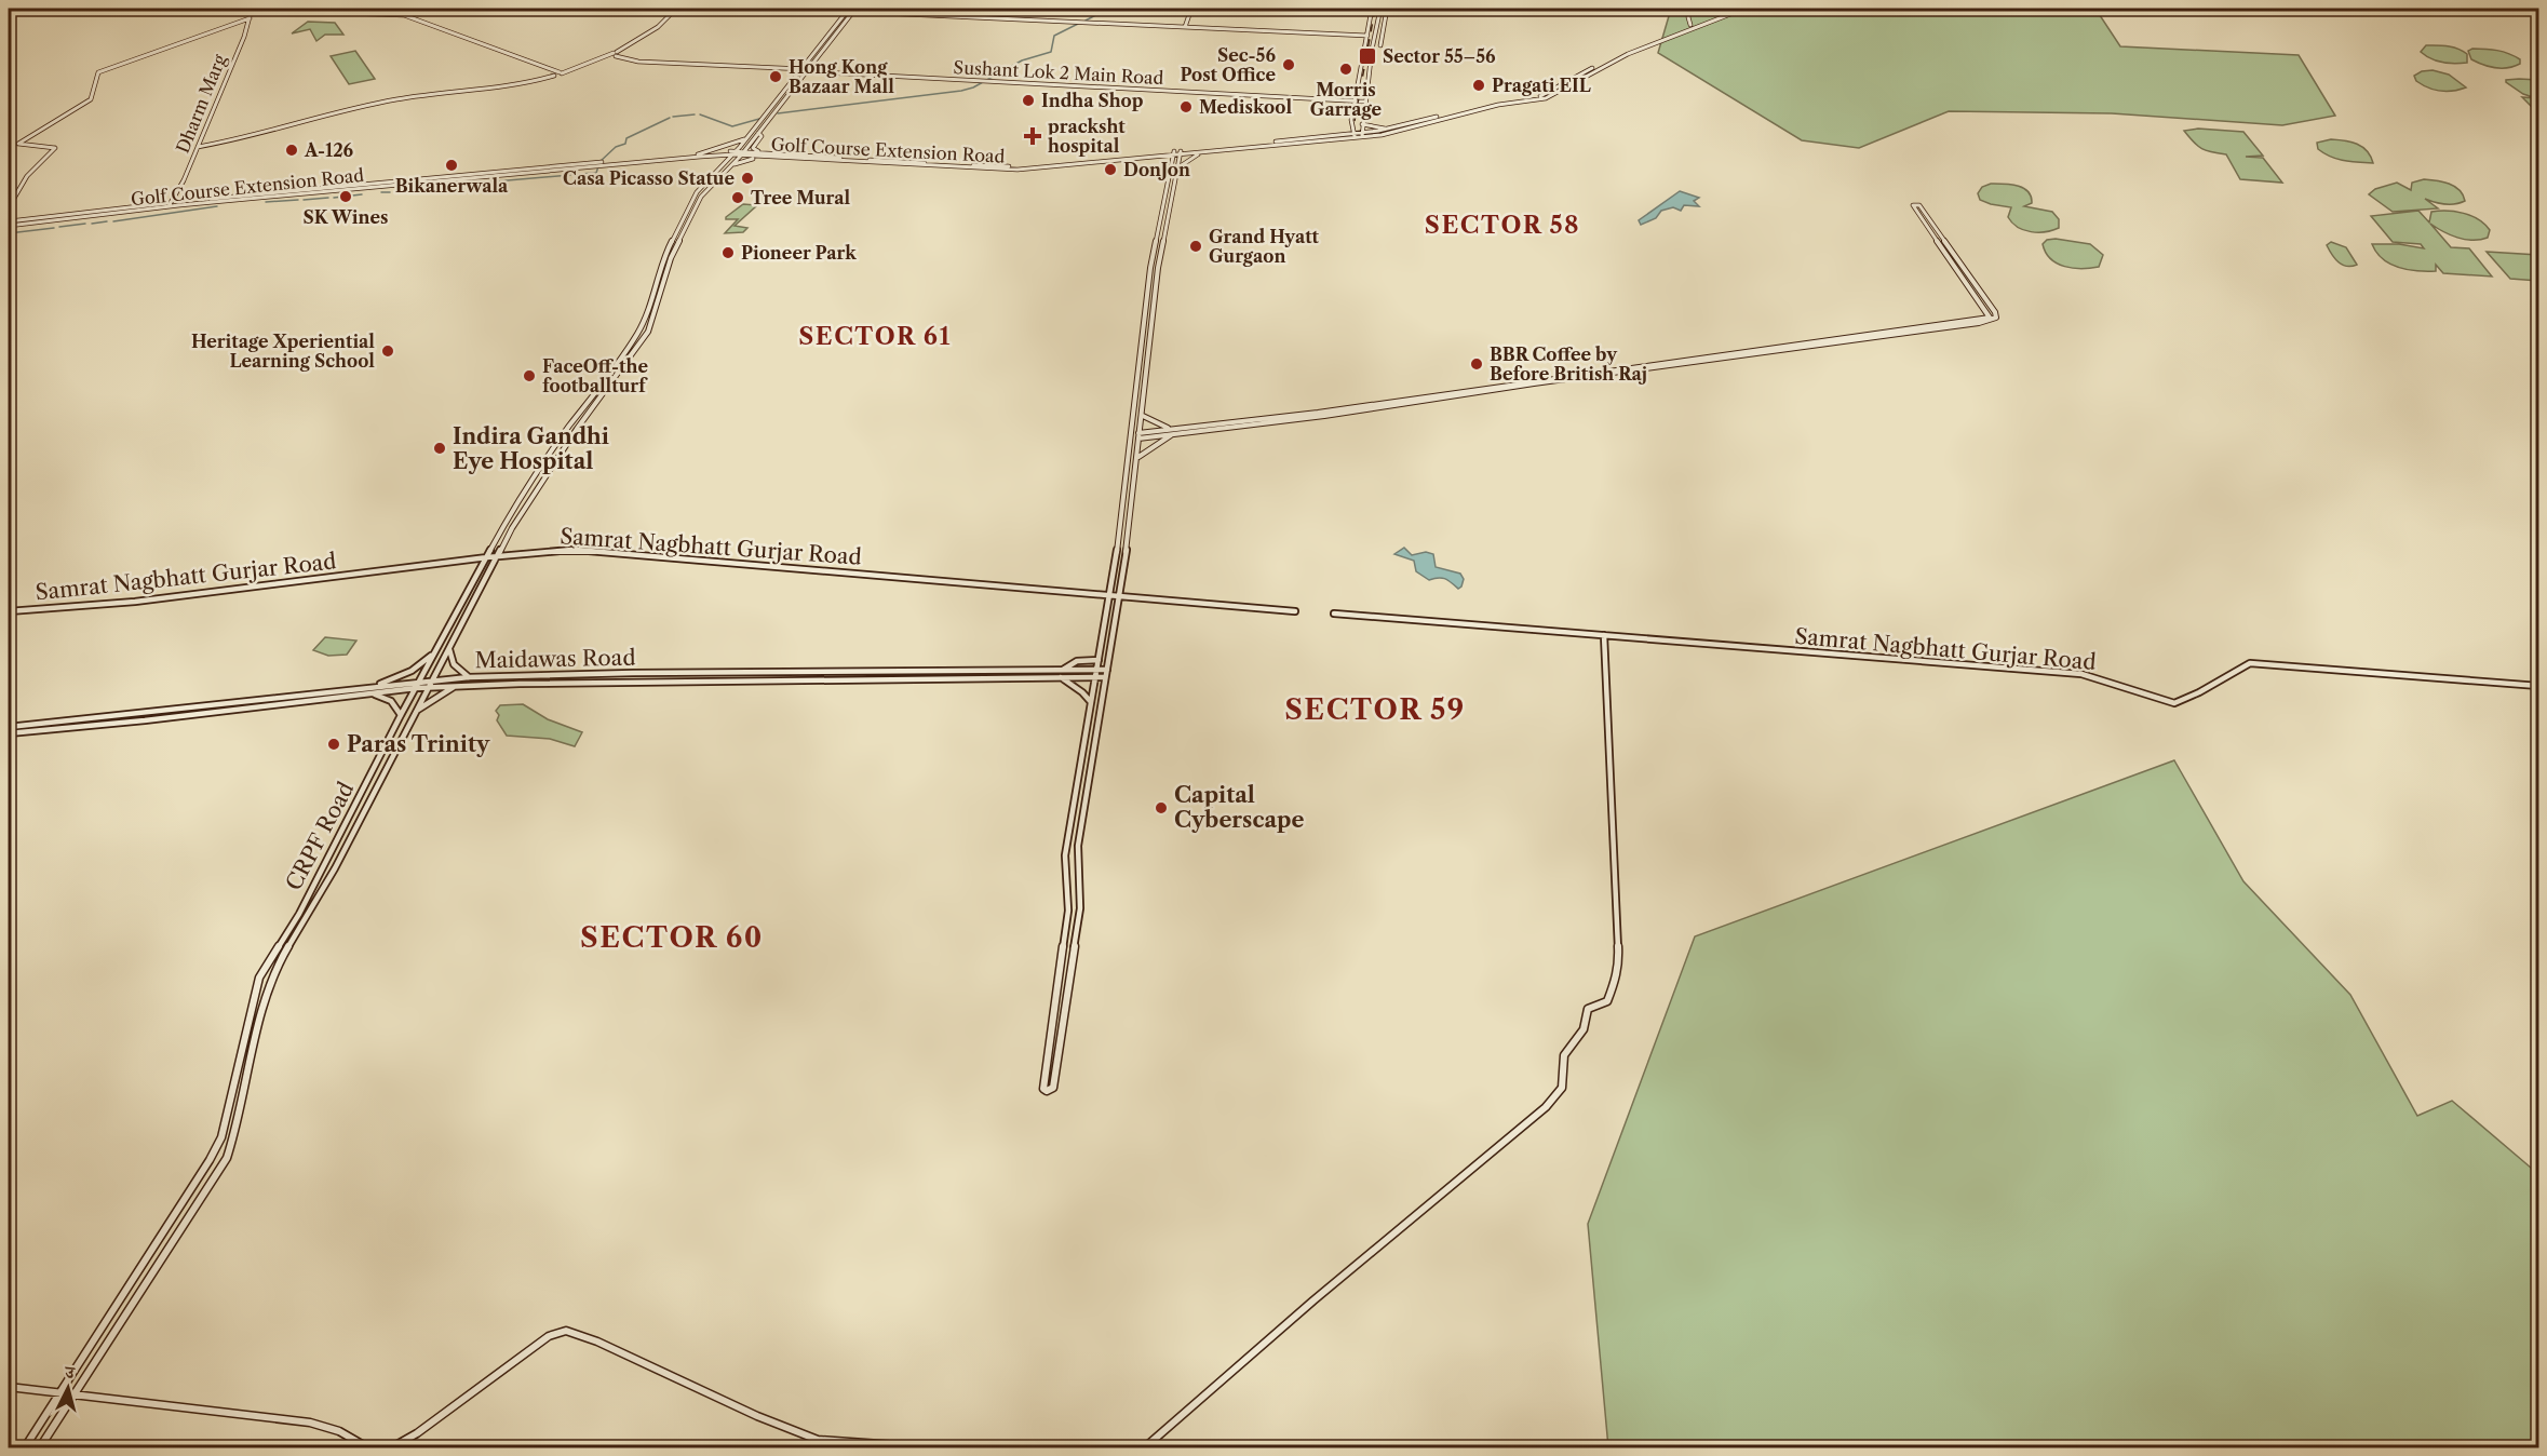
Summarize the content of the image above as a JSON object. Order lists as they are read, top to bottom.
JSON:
{
  "streets": {
    "street": [
      "Sushant Lok 2 Main Road",
      "Dharm Marg",
      "Golf Course Extension Road",
      "Samrat Nagbhatt Gurjar Road",
      "Maidawas Road",
      "CRPF Road"
    ]
  },
  "crossings": [
    ["Dharm Marg", "Golf Course Extension Road"],
    ["Golf Course Extension Road", "CRPF Road"],
    ["Samrat Nagbhatt Gurjar Road", "CRPF Road"],
    ["Maidawas Road", "CRPF Road"]
  ],
  "districts": [
    "SECTOR 58",
    "SECTOR 61",
    "SECTOR 59",
    "SECTOR 60"
  ],
  "places": {
    "transit": ["Sector 55–56"],
    "other": [
      "Sec-56 Post Office",
      "Morris Garrage",
      "Hong Kong Bazaar Mall",
      "Pragati EIL",
      "Indha Shop",
      "Mediskool",
      "A-126",
      "Bikanerwala",
      "DonJon",
      "Casa Picasso Statue",
      "SK Wines",
      "Tree Mural",
      "Grand Hyatt Gurgaon",
      "Pioneer Park",
      "Heritage Xperiential Learning School",
      "BBR Coffee by Before British Raj",
      "FaceOff-the footballturf",
      "Indira Gandhi Eye Hospital",
      "Paras Trinity",
      "Capital Cyberscape"
    ],
    "health": ["pracksht hospital"]
  },
  "north": "top"
}
